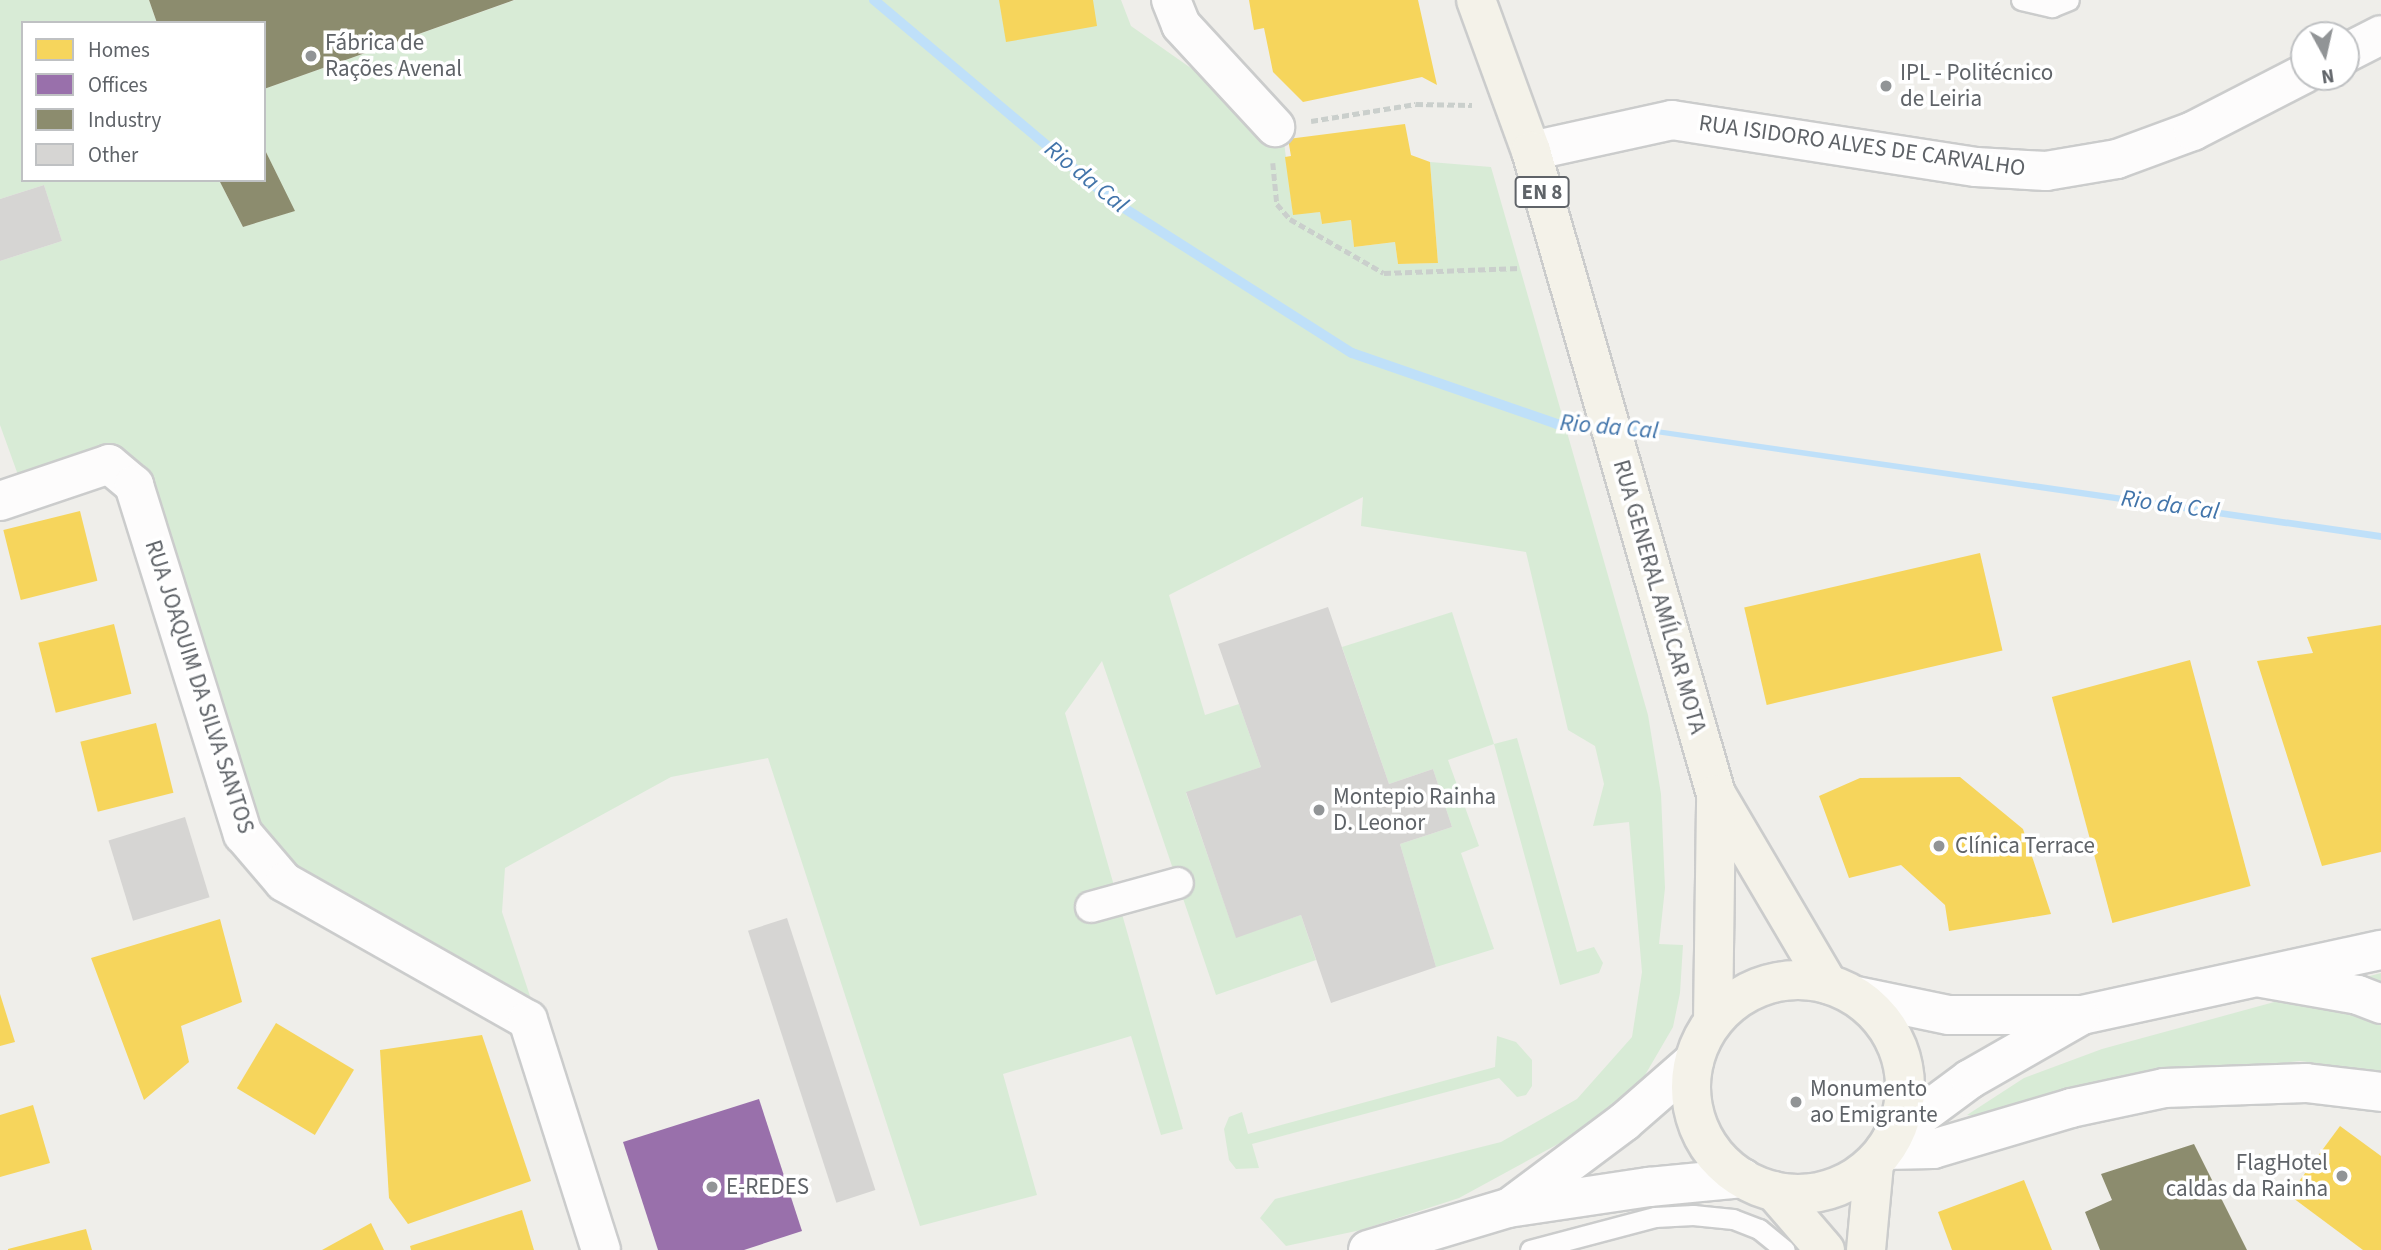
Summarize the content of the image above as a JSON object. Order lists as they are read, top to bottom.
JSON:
{
  "streets": {
    "main road": ["EN 8", "RUA GENERAL AMÍLCAR MOTA"],
    "street": ["RUA ISIDORO ALVES DE CARVALHO", "RUA JOAQUIM DA SILVA SANTOS"]
  },
  "crossings": [
    ["RUA ISIDORO ALVES DE CARVALHO", "RUA GENERAL AMÍLCAR MOTA"]
  ],
  "water": ["Rio da Cal"],
  "places": [
    "Fábrica de Rações Avenal",
    "IPL - Politécnico de Leiria",
    "Montepio Rainha D. Leonor",
    "Clínica Terrace",
    "Monumento ao Emigrante",
    "FlagHotel caldas da Rainha",
    "E-REDES"
  ],
  "legend": [
    "Homes",
    "Offices",
    "Industry",
    "Other"
  ],
  "north": "bottom"
}
